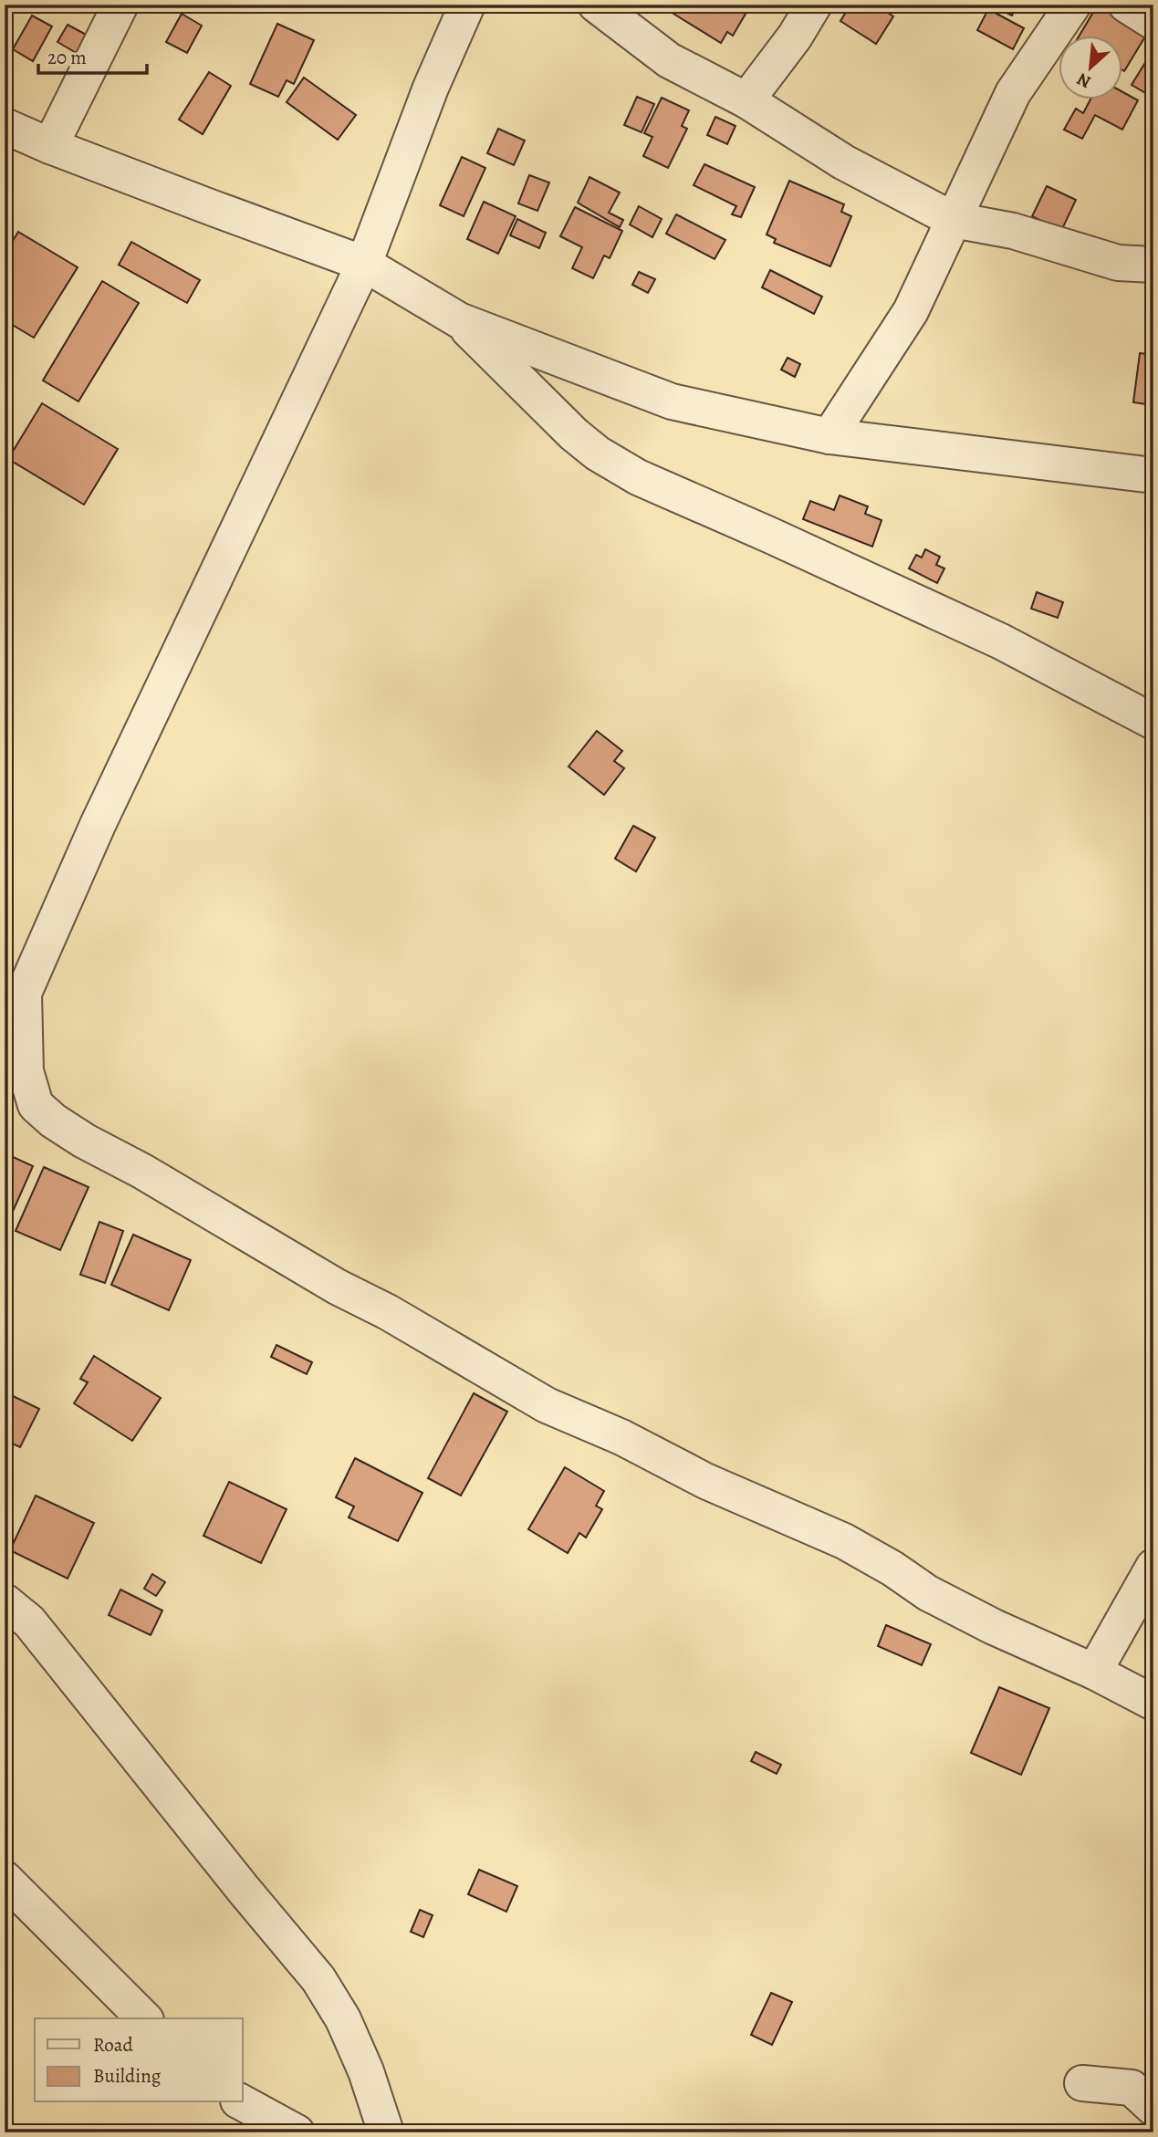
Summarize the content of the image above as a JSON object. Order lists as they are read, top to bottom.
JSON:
{
  "legend": ["Road", "Building"],
  "scale_bar": "20 m",
  "north": "bottom left"
}
